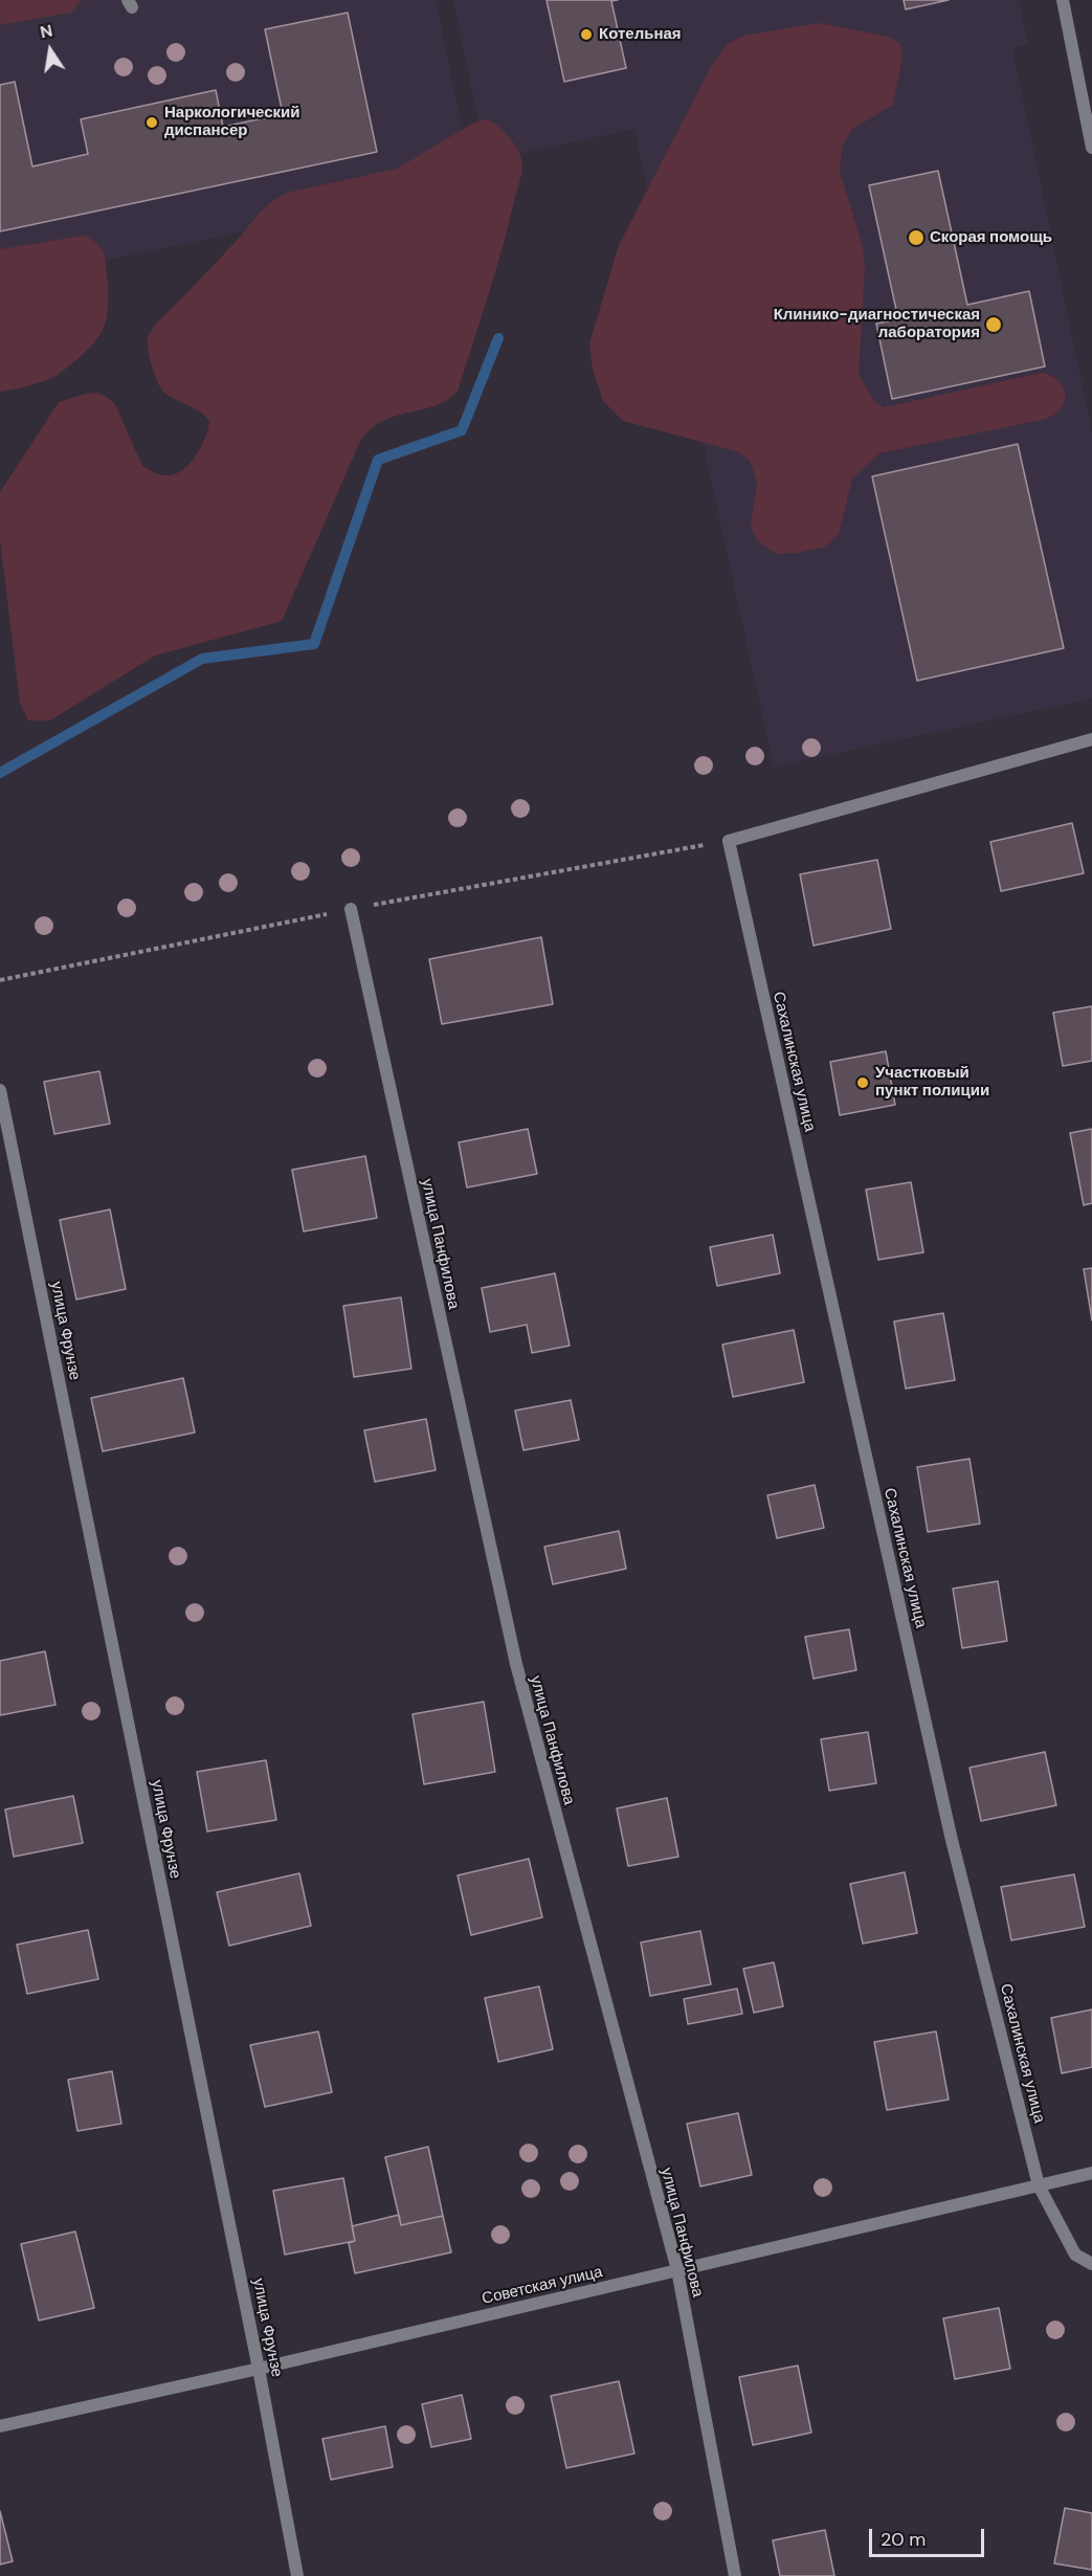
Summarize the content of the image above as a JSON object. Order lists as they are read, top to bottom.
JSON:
{
  "streets": {
    "street": [
      "Сахалинская улица",
      "улица Панфилова",
      "улица Фрунзе",
      "Советская улица"
    ]
  },
  "crossings": [
    ["Сахалинская улица", "Советская улица"],
    ["улица Панфилова", "Советская улица"],
    ["улица Фрунзе", "Советская улица"]
  ],
  "places": [
    "Котельная",
    "Наркологический диспансер",
    "Скорая помощь",
    "Клинико-диагностическая лаборатория",
    "Участковый пункт полиции"
  ],
  "scale_bar": "20 m",
  "north": "top"
}
